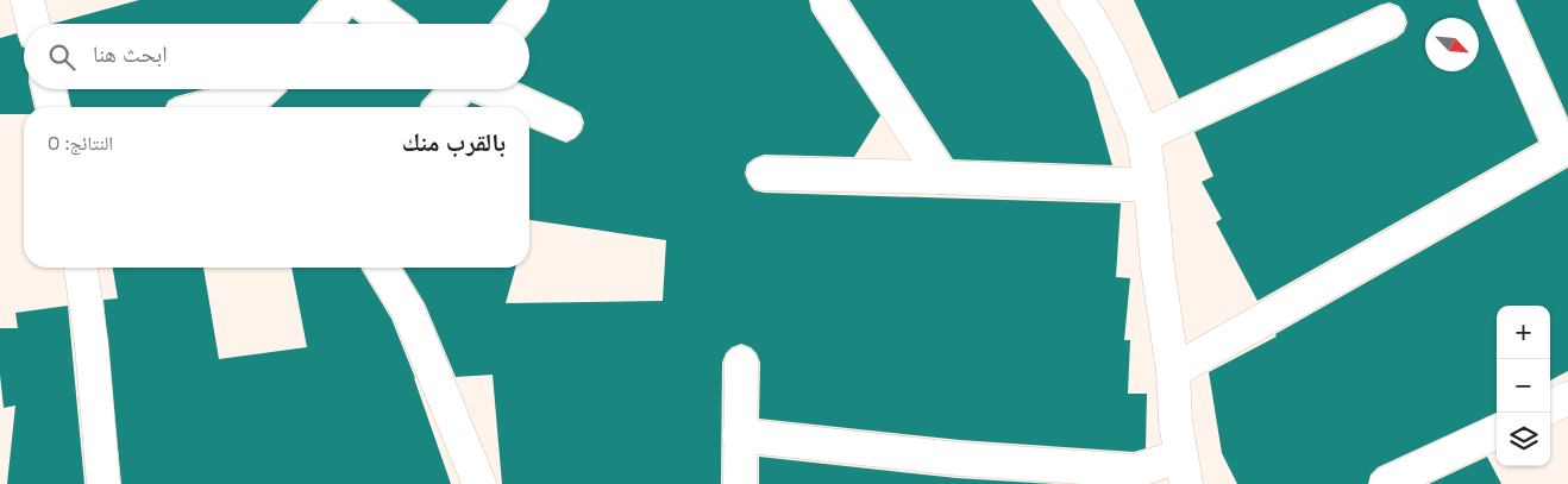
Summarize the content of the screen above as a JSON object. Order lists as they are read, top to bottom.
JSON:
{
  "north": "bottom right",
  "page": {
    "search": "ابحث هنا",
    "heading": ["بالقرب منك", "النتائج: 0"],
    "map_buttons": ["+", "−"]
  }
}
